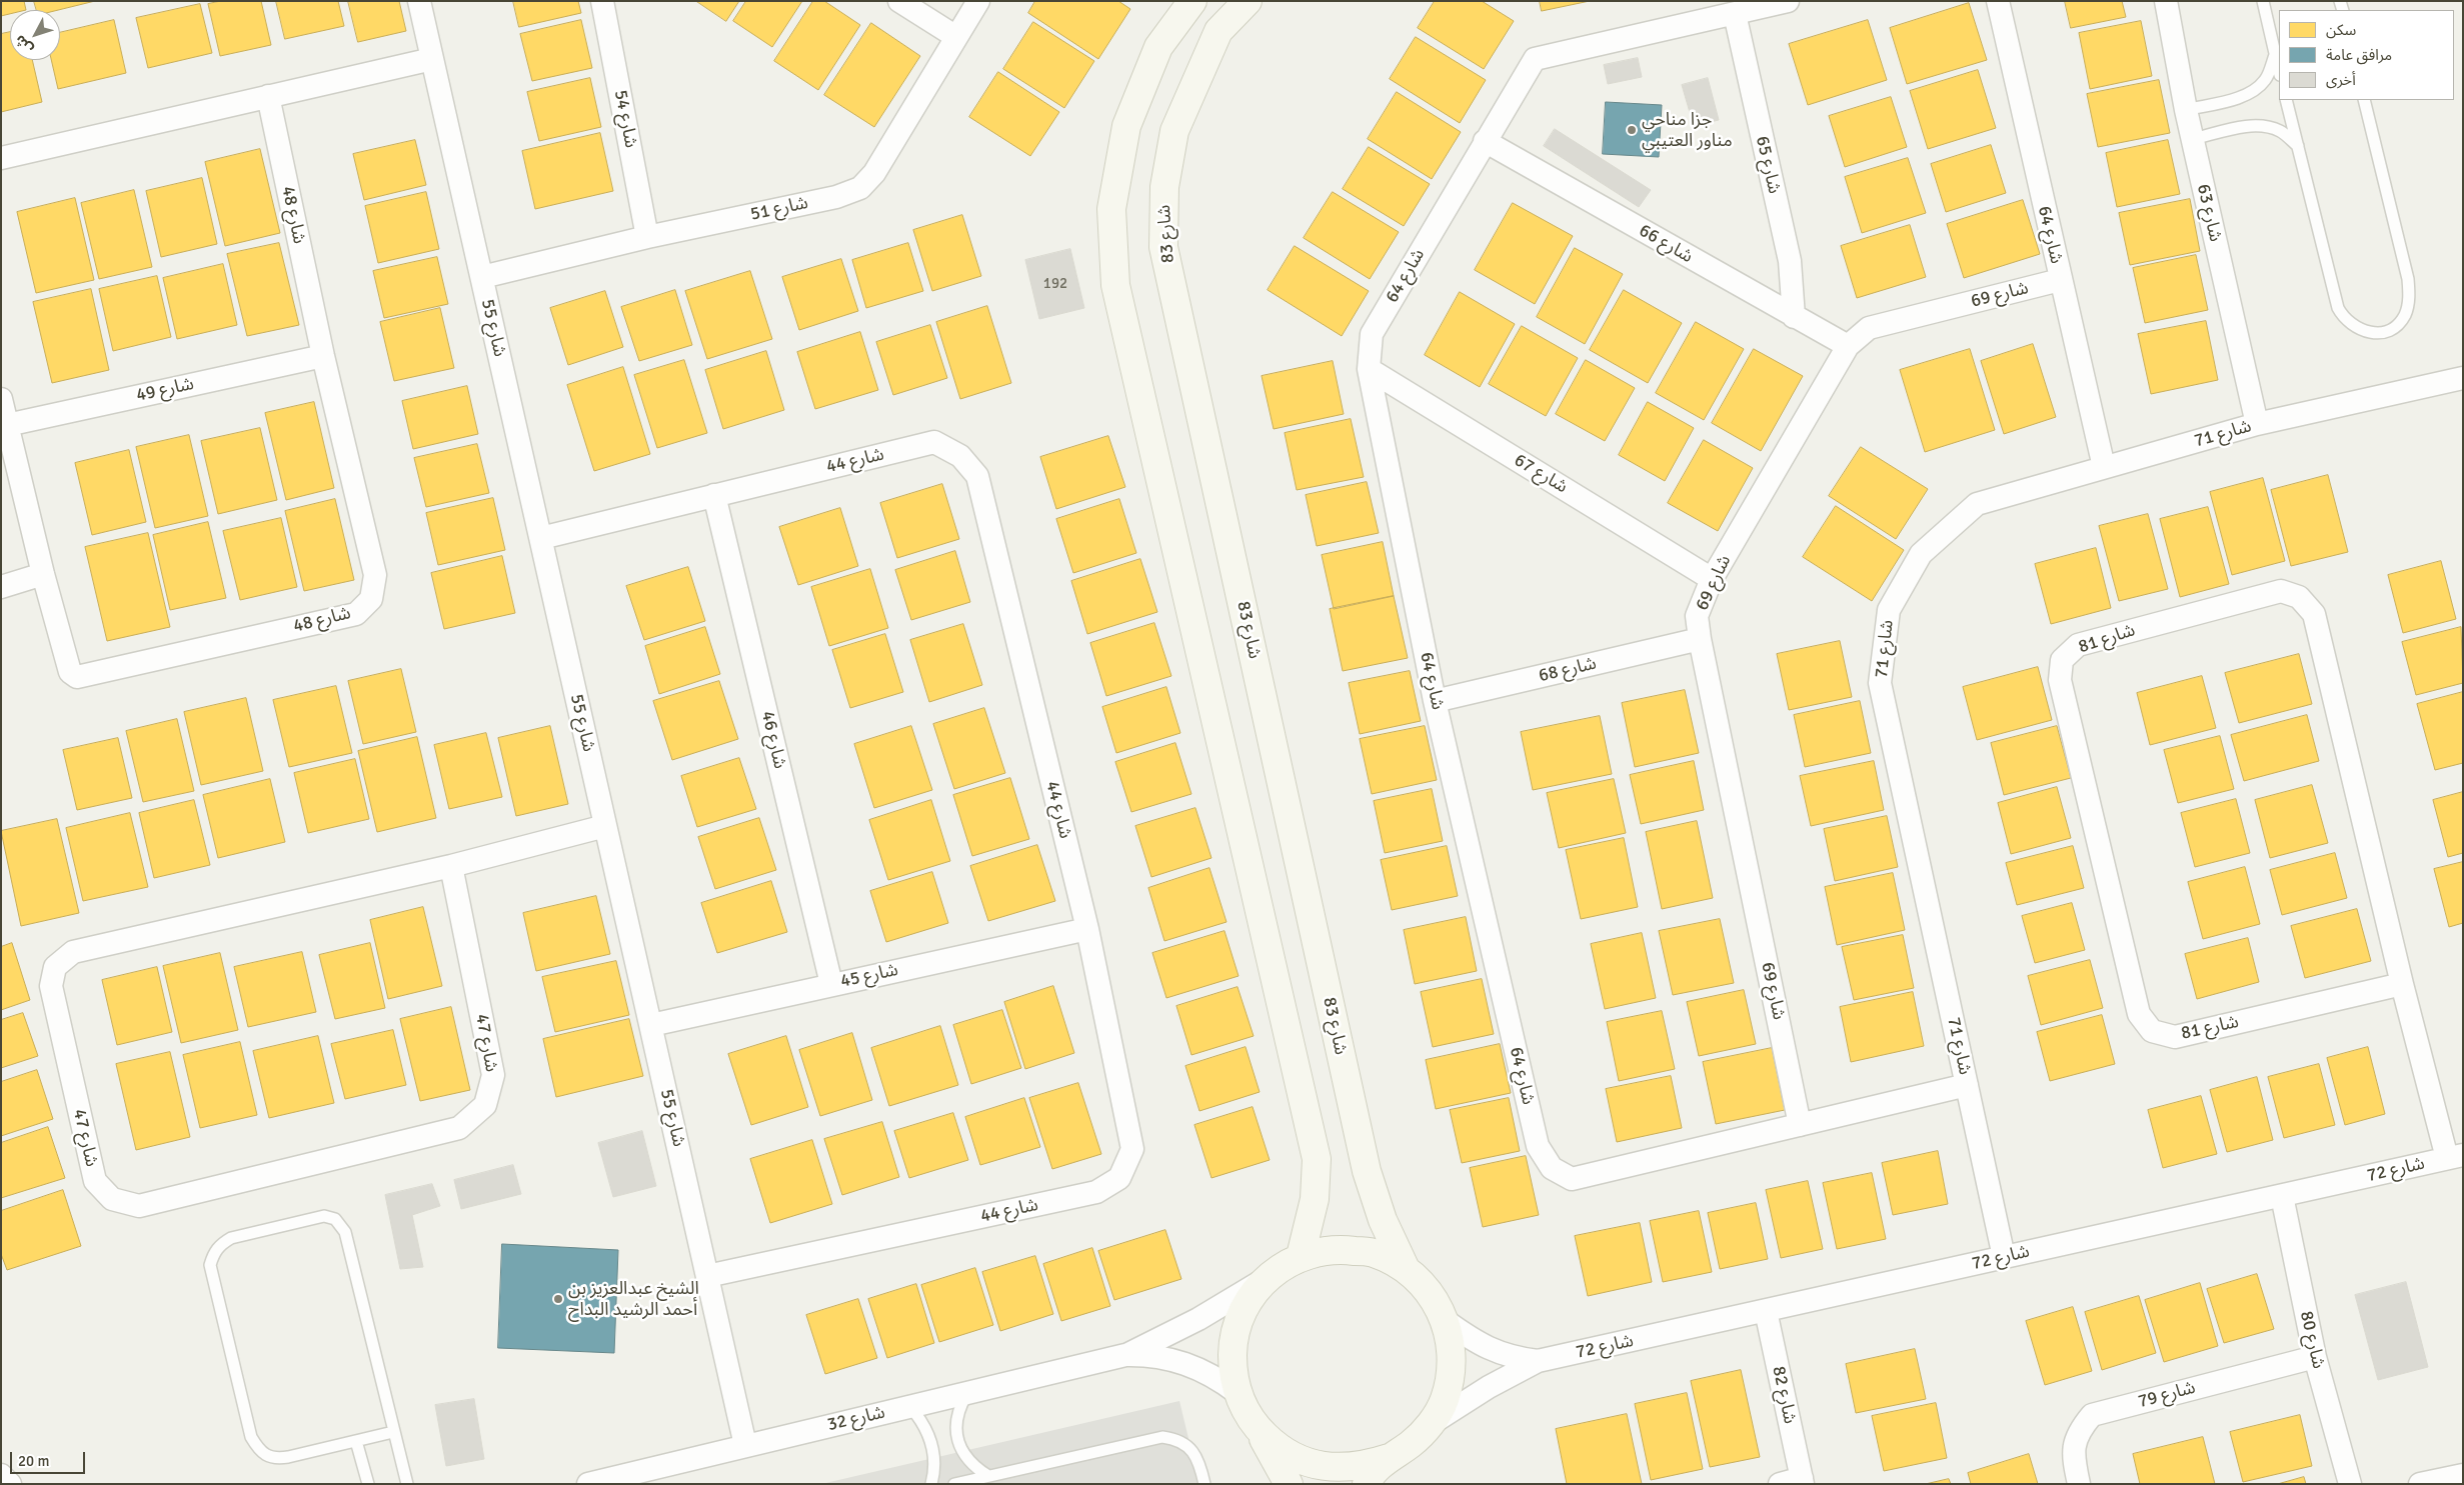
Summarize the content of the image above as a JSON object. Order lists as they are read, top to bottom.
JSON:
{
  "streets": {
    "street": [
      "شارع 54",
      "شارع 65",
      "شارع 51",
      "شارع 63",
      "شارع 48",
      "شارع 83",
      "شارع 64",
      "شارع 66",
      "شارع 69",
      "شارع 55",
      "شارع 49",
      "شارع 71",
      "شارع 44",
      "شارع 67",
      "شارع 81",
      "شارع 68",
      "شارع 46",
      "شارع 45",
      "شارع 47",
      "شارع 72",
      "شارع 80",
      "شارع 82",
      "شارع 79",
      "شارع 32"
    ]
  },
  "crossings": [
    ["شارع 54", "شارع 51"],
    ["شارع 65", "شارع 64"],
    ["شارع 65", "شارع 66"],
    ["شارع 51", "شارع 55"],
    ["شارع 63", "شارع 71"],
    ["شارع 48", "شارع 49"],
    ["شارع 64", "شارع 66"],
    ["شارع 64", "شارع 69"],
    ["شارع 64", "شارع 71"],
    ["شارع 64", "شارع 67"],
    ["شارع 64", "شارع 68"],
    ["شارع 66", "شارع 69"],
    ["شارع 69", "شارع 67"],
    ["شارع 69", "شارع 68"],
    ["شارع 55", "شارع 44"],
    ["شارع 55", "شارع 45"],
    ["شارع 55", "شارع 47"],
    ["شارع 55", "شارع 32"],
    ["شارع 71", "شارع 72"],
    ["شارع 44", "شارع 46"],
    ["شارع 44", "شارع 45"],
    ["شارع 81", "شارع 72"],
    ["شارع 46", "شارع 45"],
    ["شارع 72", "شارع 80"],
    ["شارع 72", "شارع 82"],
    ["شارع 80", "شارع 79"]
  ],
  "places": ["جزا مناحي مناور العتيبي", "الشيخ عبدالعزيز بن أحمد الرشيد البداح"],
  "house_numbers": ["192"],
  "legend": ["سكن", "مرافق عامة", "أخرى"],
  "scale_bar": "20 m",
  "north": "bottom left"
}
